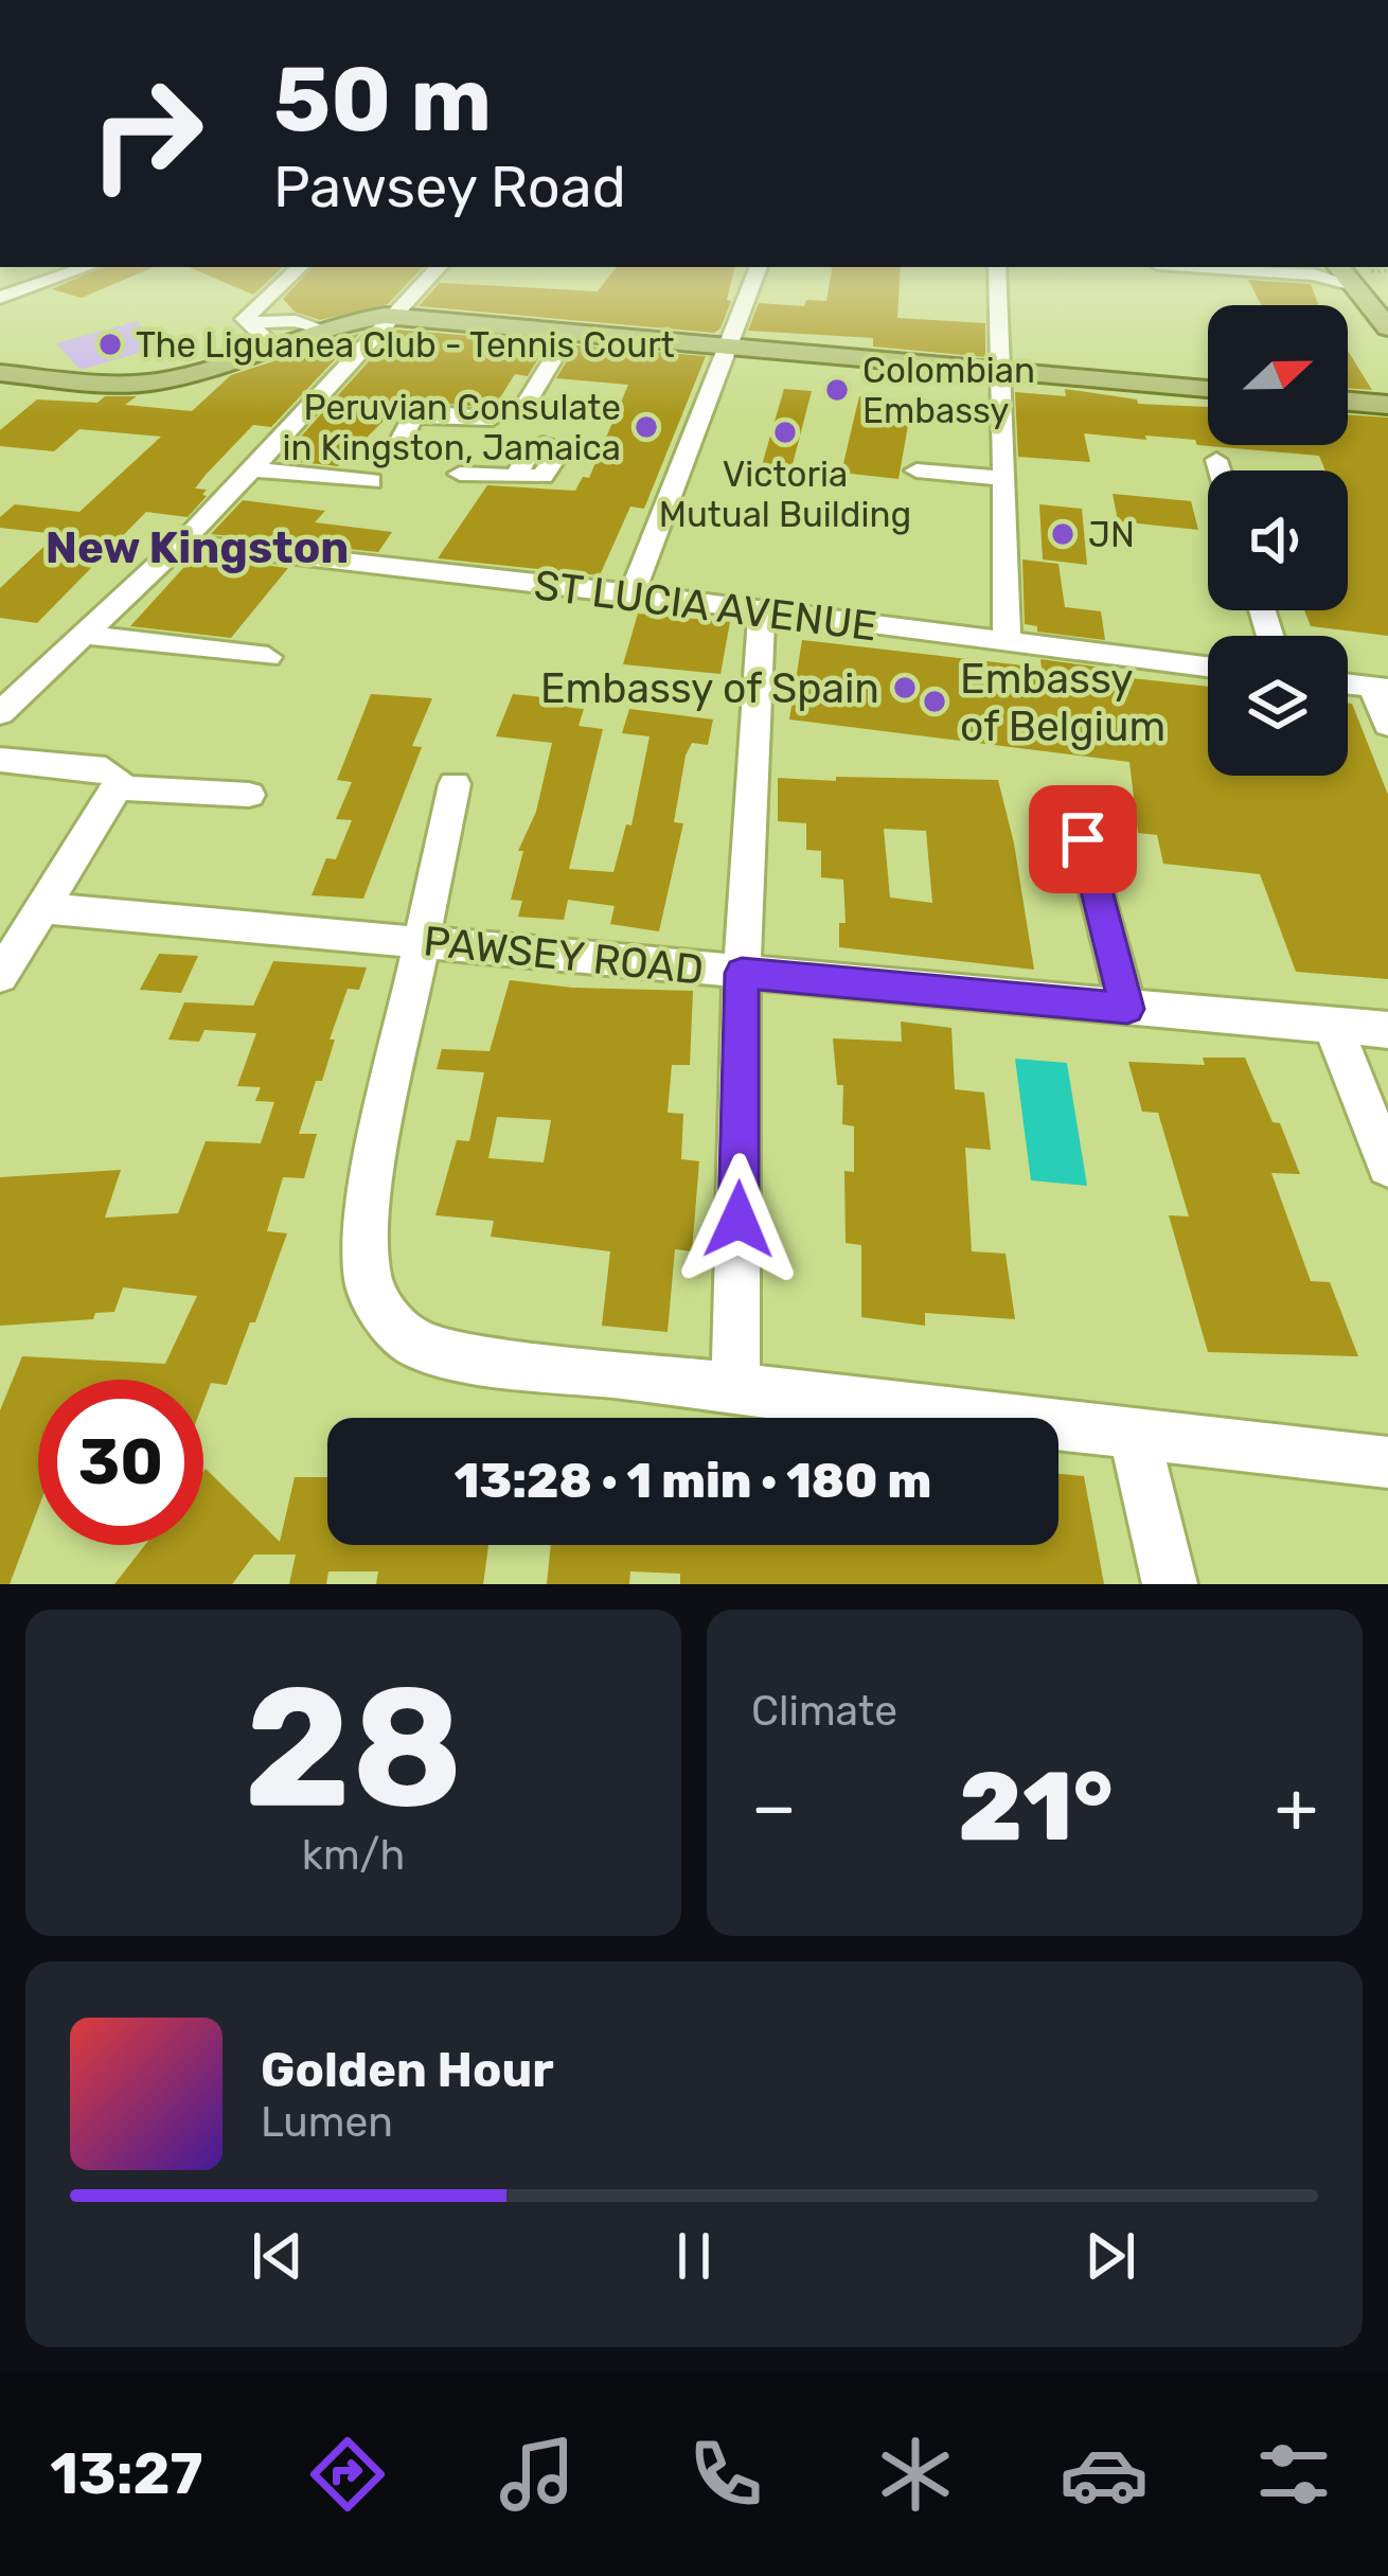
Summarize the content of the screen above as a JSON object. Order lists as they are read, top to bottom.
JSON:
{
  "streets": {
    "street": ["ST LUCIA AVENUE", "PAWSEY ROAD"]
  },
  "districts": ["New Kingston"],
  "places": [
    "The Liguanea Club - Tennis Court",
    "Colombian Embassy",
    "Peruvian Consulate in Kingston, Jamaica",
    "Victoria Mutual Building",
    "JN",
    "Embassy of Spain",
    "Embassy of Belgium"
  ],
  "north": "right",
  "page": {
    "turn": ["50 m", "Pawsey Road"],
    "limit": "30",
    "trip": "13:28 · 1 min · 180 m",
    "tile": [
      ["28", "km/h"],
      "Climate"
    ],
    "heat": ["−", "21°", "+"],
    "song": ["Golden Hour", "Lumen"],
    "tabs": "13:27"
  }
}
